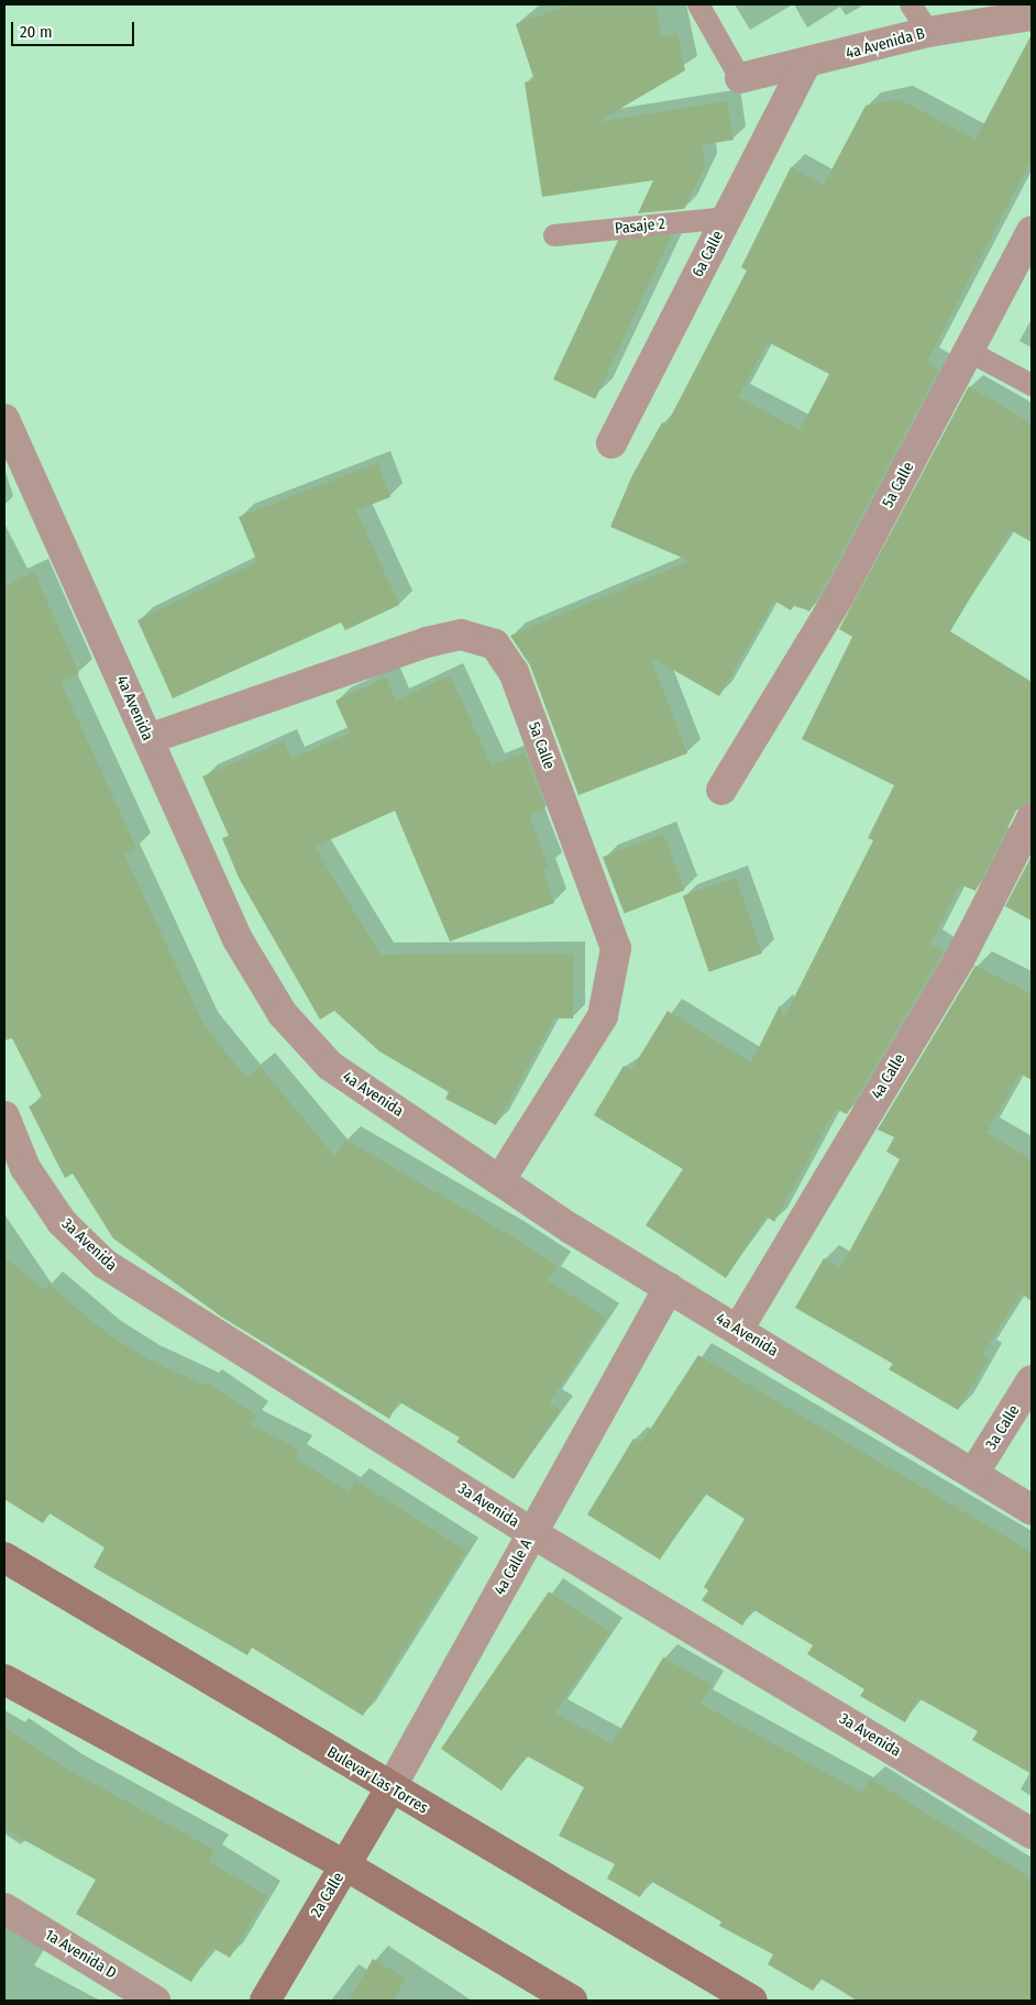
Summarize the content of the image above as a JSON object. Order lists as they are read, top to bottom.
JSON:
{
  "streets": {
    "street": [
      "4a Avenida B",
      "6a Calle",
      "5a Calle",
      "4a Avenida",
      "4a Calle",
      "3a Avenida",
      "3a Calle",
      "4a Calle A",
      "Bulevar Las Torres",
      "2a Calle",
      "1a Avenida D"
    ],
    "lane": ["Pasaje 2"]
  },
  "crossings": [
    ["4a Avenida B", "6a Calle"],
    ["Pasaje 2", "6a Calle"],
    ["5a Calle", "4a Avenida"],
    ["4a Avenida", "4a Calle"],
    ["4a Avenida", "3a Calle"],
    ["4a Avenida", "4a Calle A"],
    ["3a Avenida", "4a Calle A"],
    ["4a Calle A", "Bulevar Las Torres"],
    ["4a Calle A", "2a Calle"],
    ["Bulevar Las Torres", "2a Calle"]
  ],
  "scale_bar": "20 m"
}
